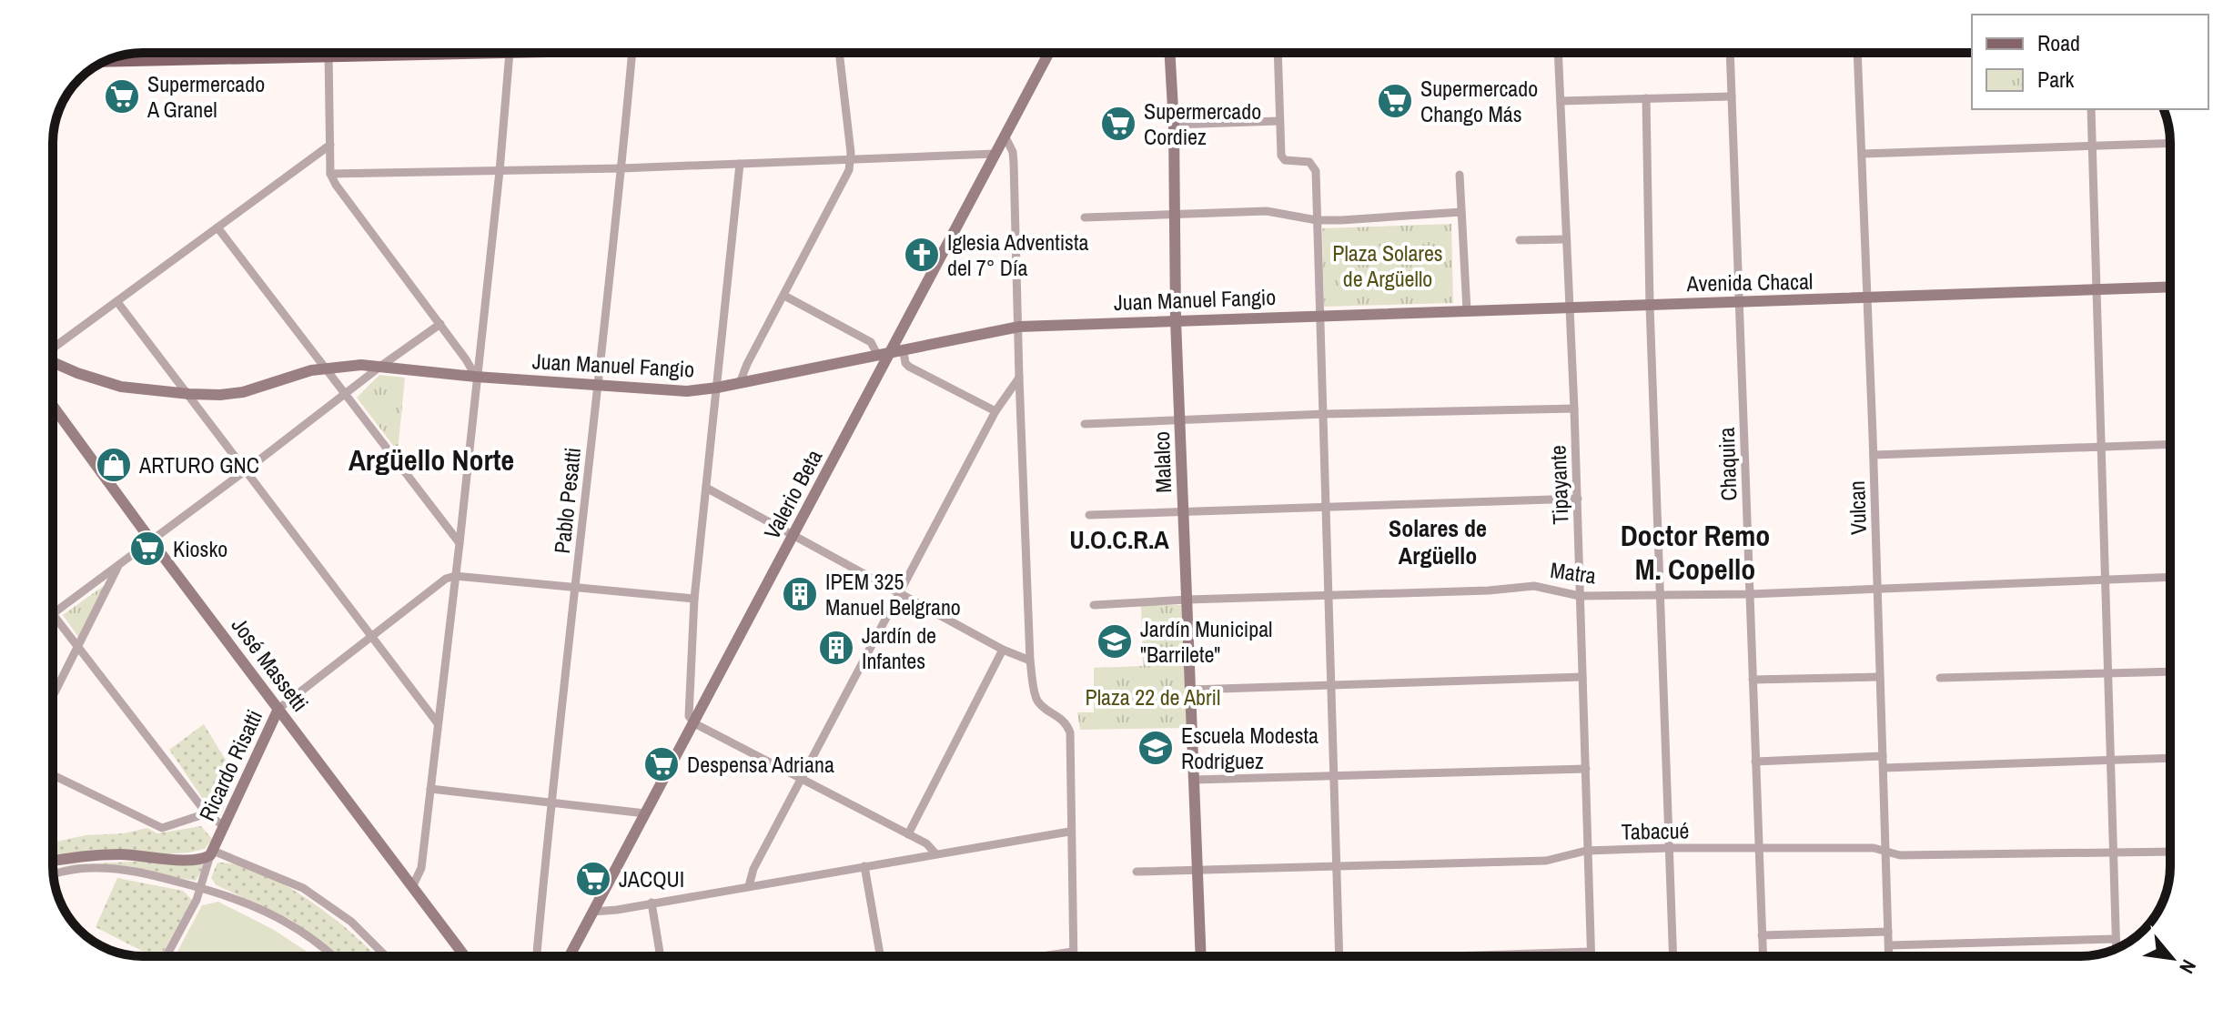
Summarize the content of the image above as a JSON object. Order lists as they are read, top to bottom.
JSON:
{
  "streets": {
    "main road": [
      "Avenida Chacal",
      "Juan Manuel Fangio",
      "Malalco",
      "Valerio Beta",
      "José Massetti",
      "Ricardo Risatti"
    ],
    "street": [
      "Chaquira",
      "Tipayante",
      "Pablo Pesatti",
      "Vulcan",
      "Matra",
      "Tabacué"
    ]
  },
  "crossings": [
    ["Avenida Chacal", "Juan Manuel Fangio"],
    ["Avenida Chacal", "Chaquira"],
    ["Avenida Chacal", "Tipayante"],
    ["Avenida Chacal", "Vulcan"],
    ["Juan Manuel Fangio", "Malalco"],
    ["Juan Manuel Fangio", "Valerio Beta"],
    ["Juan Manuel Fangio", "Pablo Pesatti"],
    ["Malalco", "Matra"],
    ["Malalco", "Tabacué"],
    ["Chaquira", "Matra"],
    ["Chaquira", "Tabacué"],
    ["Tipayante", "Matra"],
    ["Tipayante", "Tabacué"],
    ["Vulcan", "Matra"],
    ["Vulcan", "Tabacué"],
    ["José Massetti", "Ricardo Risatti"]
  ],
  "districts": [
    "Argüello Norte",
    "Solares de Argüello",
    "Doctor Remo M. Copello",
    "U.O.C.R.A"
  ],
  "parks": ["Plaza Solares de Argüello", "Plaza 22 de Abril"],
  "places": {
    "supermarket": [
      "Supermercado A Granel",
      "Supermercado Chango Más",
      "Supermercado Cordiez",
      "Kiosko",
      "Despensa Adriana",
      "JACQUI"
    ],
    "church": ["Iglesia Adventista del 7° Día"],
    "shop": ["ARTURO GNC"],
    "building": ["IPEM 325 Manuel Belgrano", "Jardín de Infantes"],
    "school or university": ["Jardín Municipal \"Barrilete\"", "Escuela Modesta Rodriguez"]
  },
  "legend": ["Road", "Park"],
  "north": "bottom right"
}
